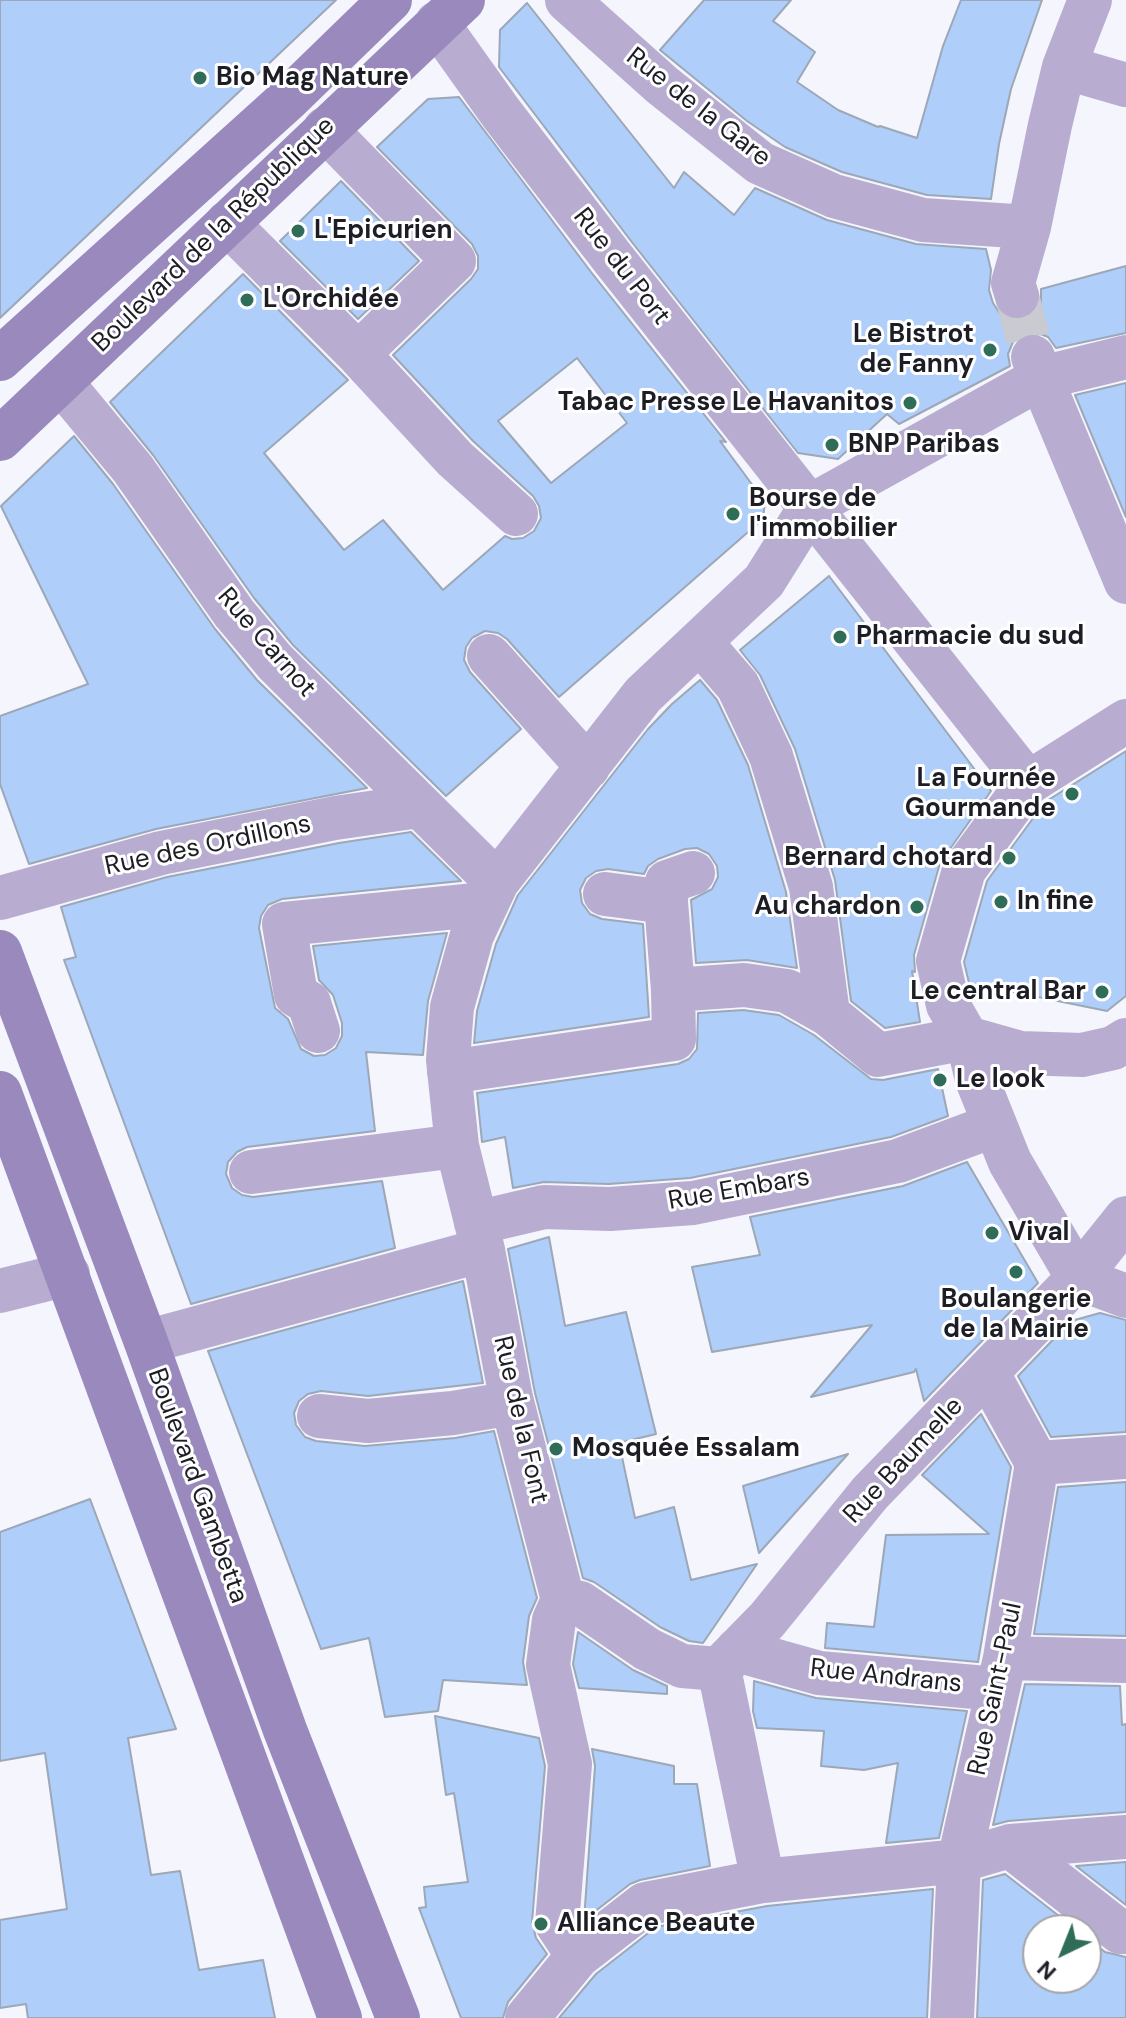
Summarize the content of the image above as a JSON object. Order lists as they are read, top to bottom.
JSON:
{
  "streets": {
    "main road": ["Boulevard de la République", "Boulevard Gambetta"],
    "street": [
      "Rue de la Gare",
      "Rue du Port",
      "Rue Carnot",
      "Rue des Ordillons",
      "Rue Embars",
      "Rue de la Font",
      "Rue Baumelle",
      "Rue Andrans",
      "Rue Saint-Paul"
    ]
  },
  "crossings": [
    ["Boulevard de la République", "Rue du Port"],
    ["Boulevard de la République", "Rue Carnot"],
    ["Rue du Port", "Rue de la Font"],
    ["Rue Carnot", "Rue des Ordillons"],
    ["Rue Carnot", "Rue de la Font"],
    ["Rue Embars", "Rue de la Font"],
    ["Rue Embars", "Boulevard Gambetta"],
    ["Rue de la Font", "Rue Andrans"],
    ["Rue Baumelle", "Rue Andrans"],
    ["Rue Andrans", "Rue Saint-Paul"]
  ],
  "places": [
    "Bio Mag Nature",
    "L'Epicurien",
    "L'Orchidée",
    "Le Bistrot de Fanny",
    "Tabac Presse Le Havanitos",
    "BNP Paribas",
    "Bourse de l'immobilier",
    "Pharmacie du sud",
    "La Fournée Gourmande",
    "Bernard chotard",
    "In fine",
    "Au chardon",
    "Le central Bar",
    "Le look",
    "Vival",
    "Boulangerie de la Mairie",
    "Mosquée Essalam",
    "Alliance Beaute"
  ],
  "north": "bottom left"
}
